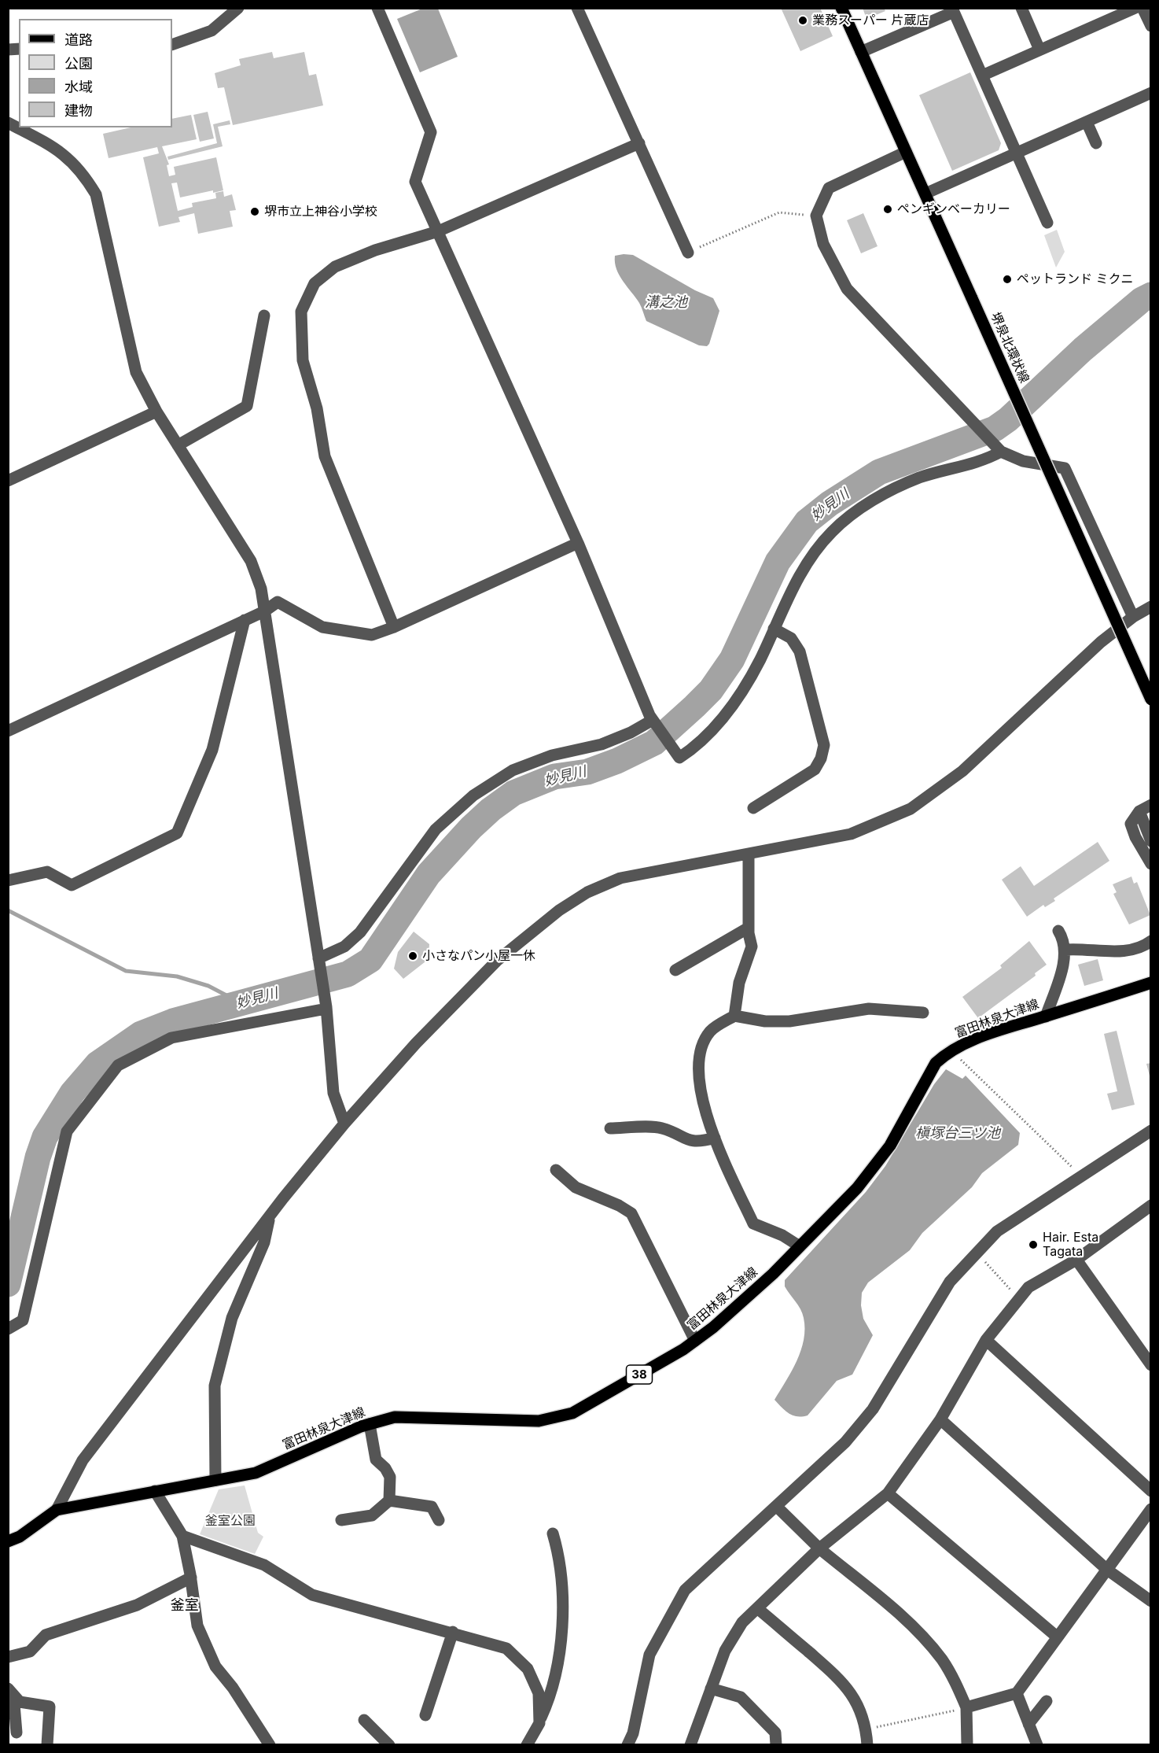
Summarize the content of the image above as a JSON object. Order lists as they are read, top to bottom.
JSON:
{
  "streets": {
    "main road": ["堺泉北環状線", "富田林泉大津線", "38"]
  },
  "districts": ["釜室"],
  "water": ["溝之池", "妙見川", "槇塚台三ツ池"],
  "parks": ["釜室公園"],
  "places": [
    "業務スーパー 片蔵店",
    "ペンギンベーカリー",
    "堺市立上神谷小学校",
    "ペットランド ミクニ",
    "小さなパン小屋一休",
    "Hair. Esta Tagata"
  ],
  "legend": [
    "道路",
    "公園",
    "水域",
    "建物"
  ]
}
